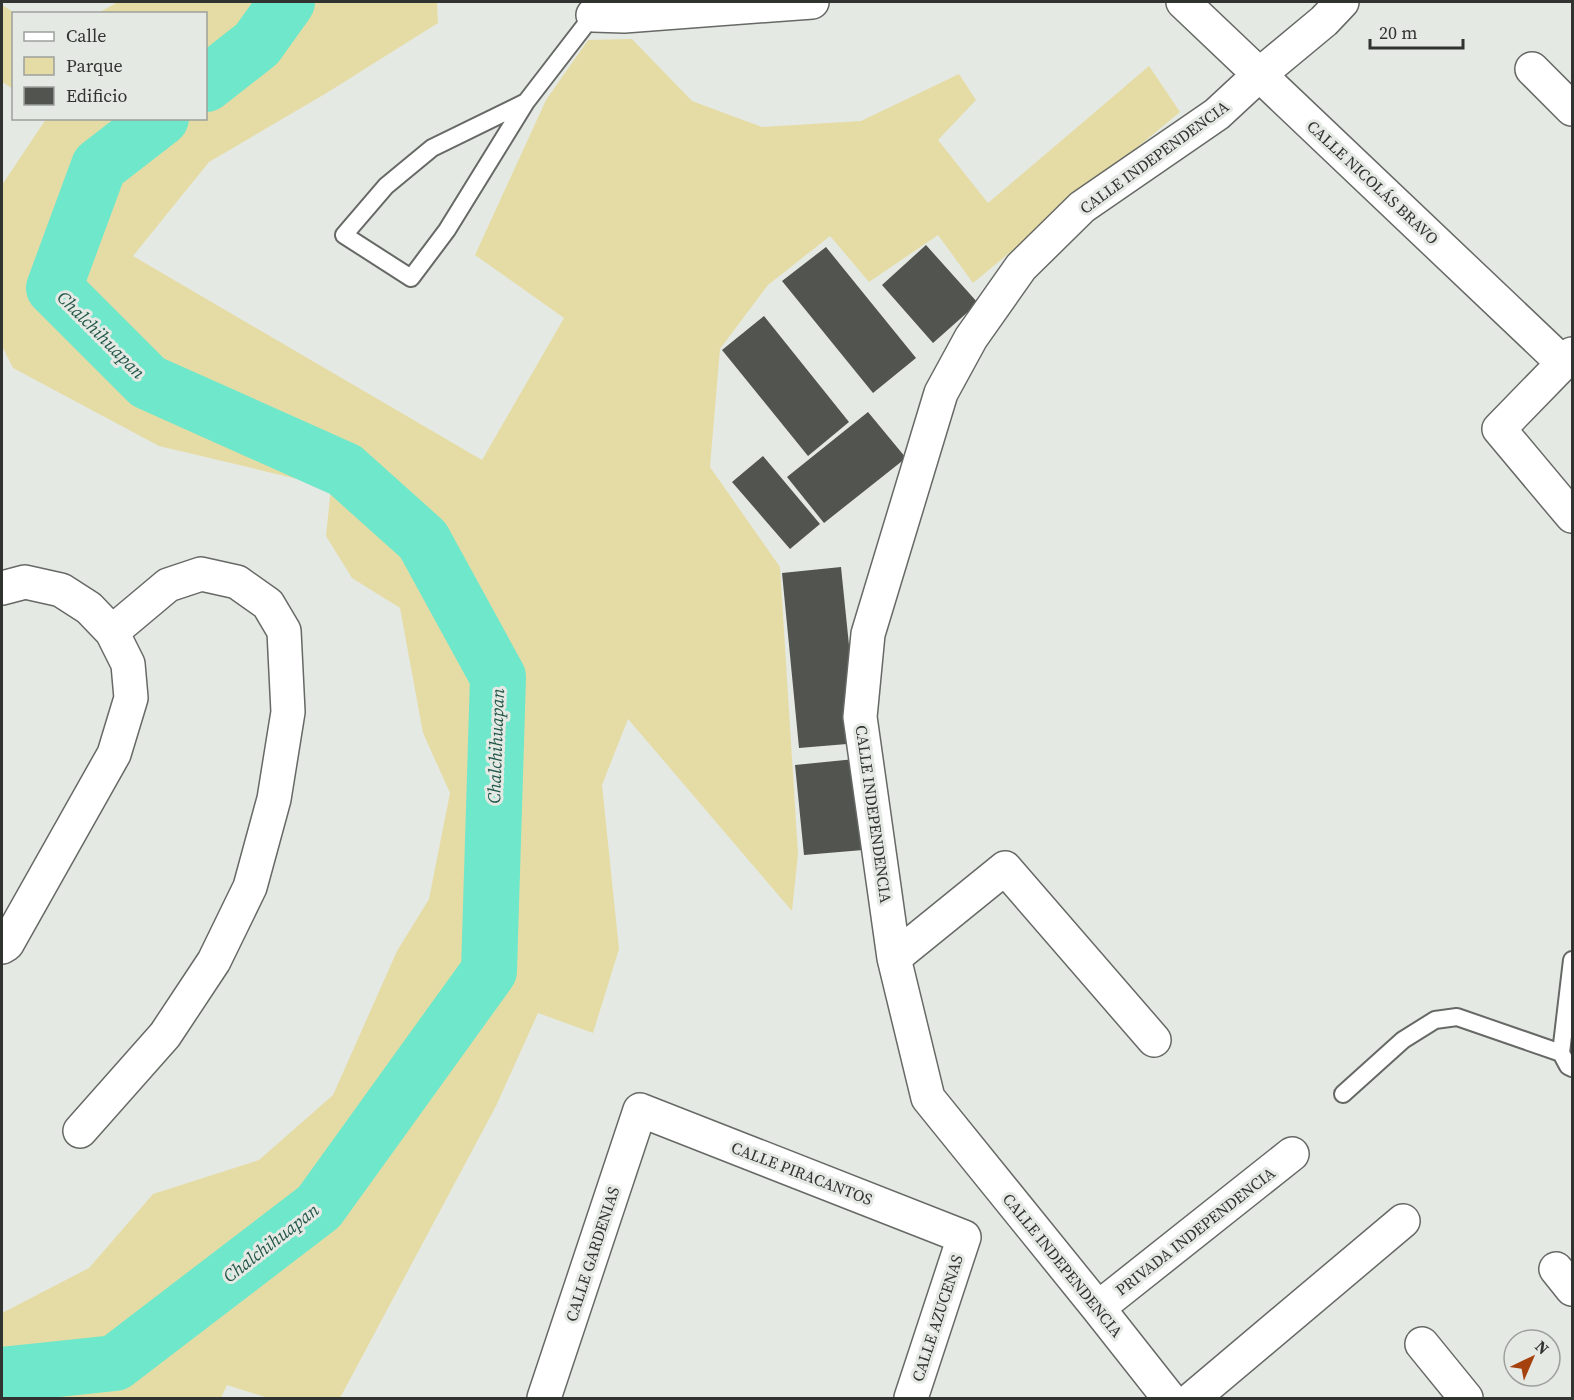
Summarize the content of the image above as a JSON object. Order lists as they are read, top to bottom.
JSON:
{
  "streets": {
    "street": [
      "CALLE INDEPENDENCIA",
      "CALLE NICOLÁS BRAVO",
      "CALLE PIRACANTOS",
      "PRIVADA INDEPENDENCIA",
      "CALLE GARDENIAS",
      "CALLE AZUCENAS"
    ]
  },
  "crossings": [
    ["CALLE INDEPENDENCIA", "CALLE NICOLÁS BRAVO"],
    ["CALLE INDEPENDENCIA", "PRIVADA INDEPENDENCIA"],
    ["CALLE PIRACANTOS", "CALLE GARDENIAS"],
    ["CALLE PIRACANTOS", "CALLE AZUCENAS"]
  ],
  "water": ["Chalchihuapan"],
  "legend": ["Calle", "Parque", "Edificio"],
  "scale_bar": "20 m",
  "north": "top right"
}
